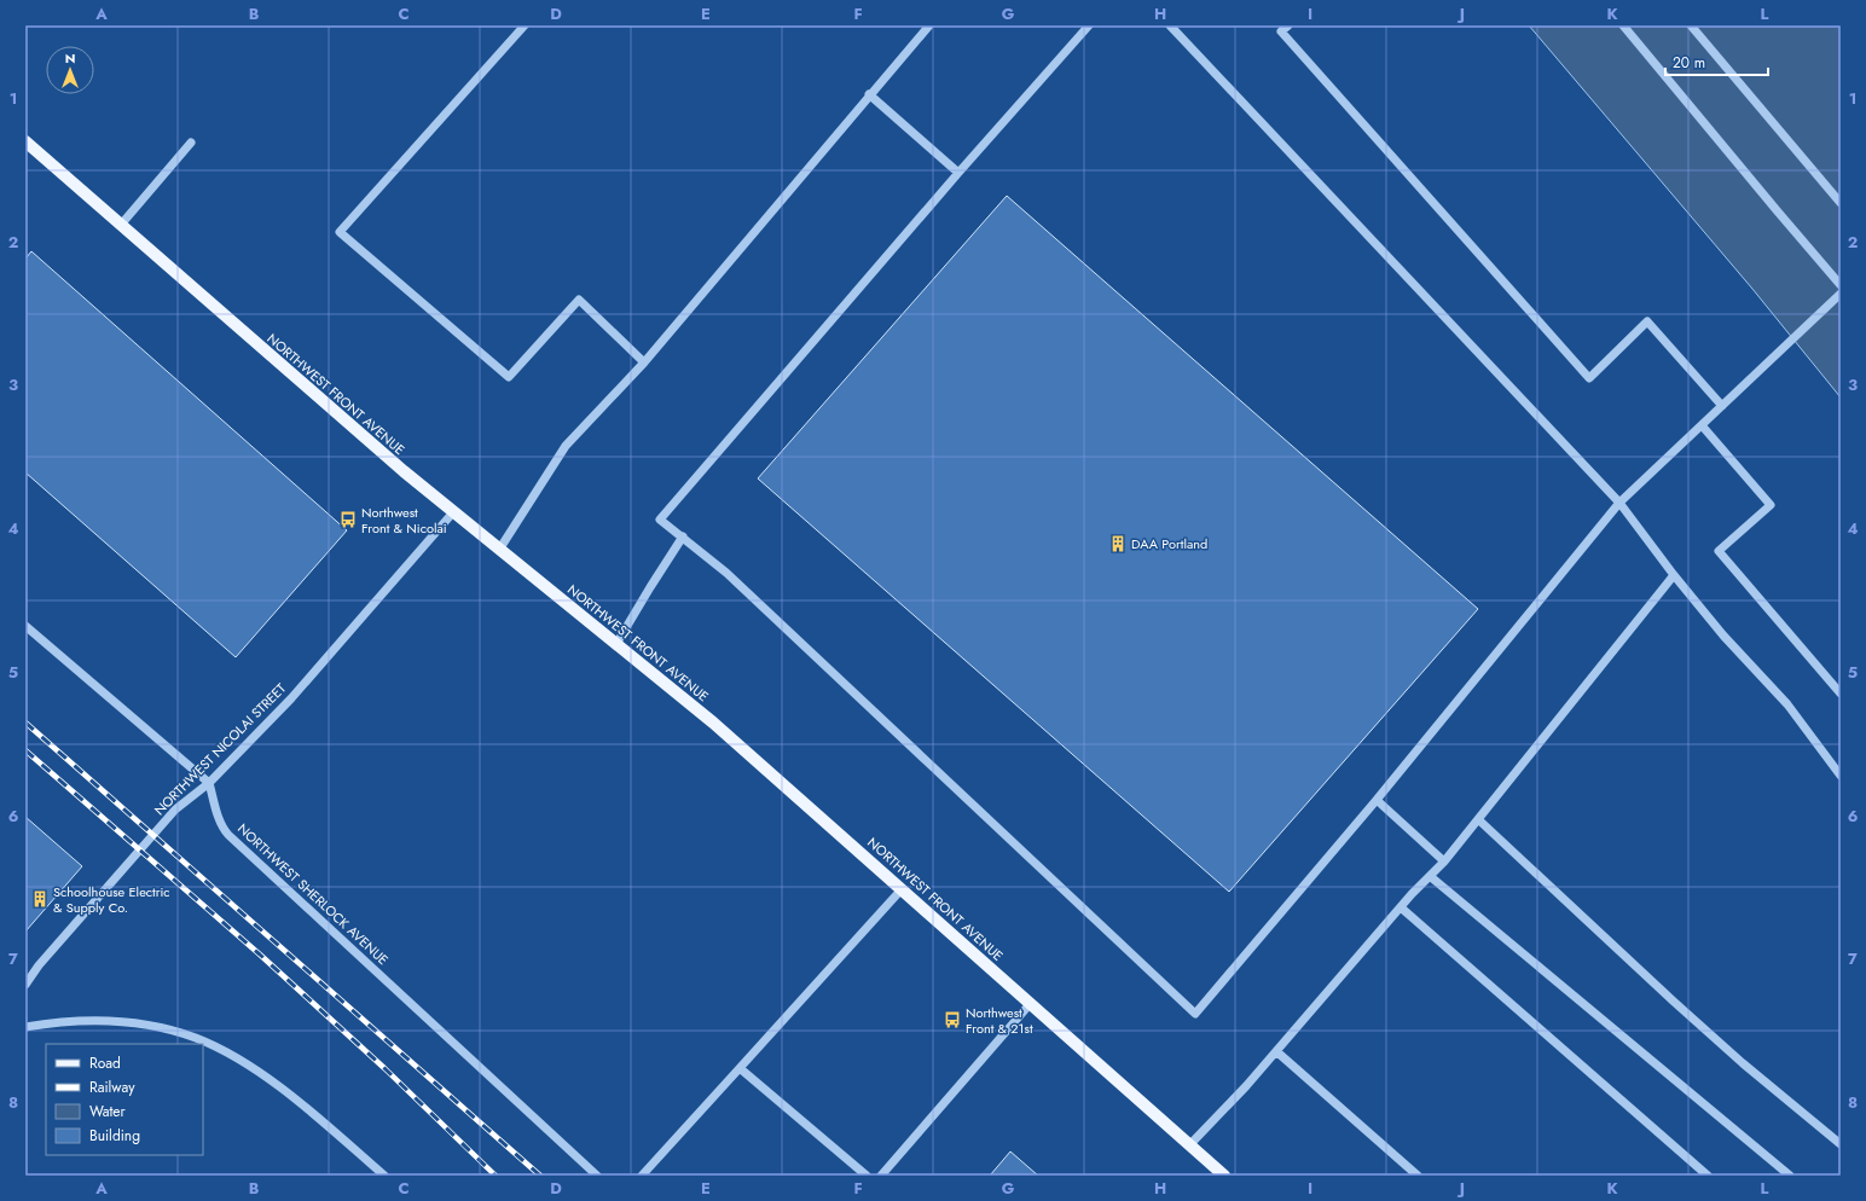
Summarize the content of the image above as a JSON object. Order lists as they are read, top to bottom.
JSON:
{
  "streets": {
    "main road": ["NORTHWEST FRONT AVENUE"],
    "street": ["NORTHWEST NICOLAI STREET", "NORTHWEST SHERLOCK AVENUE"]
  },
  "crossings": [
    ["NORTHWEST FRONT AVENUE", "NORTHWEST NICOLAI STREET"],
    ["NORTHWEST NICOLAI STREET", "NORTHWEST SHERLOCK AVENUE"]
  ],
  "places": {
    "bus stop": ["Northwest Front & Nicolai", "Northwest Front & 21st"],
    "building": ["DAA Portland", "Schoolhouse Electric & Supply Co."]
  },
  "legend": [
    "Road",
    "Railway",
    "Water",
    "Building"
  ],
  "scale_bar": "20 m",
  "north": "top",
  "grid": {
    "columns": [
      "A",
      "B",
      "C",
      "D",
      "E",
      "F",
      "G",
      "H",
      "I",
      "J",
      "K",
      "L"
    ],
    "rows": [
      "1",
      "2",
      "3",
      "4",
      "5",
      "6",
      "7",
      "8"
    ]
  }
}
